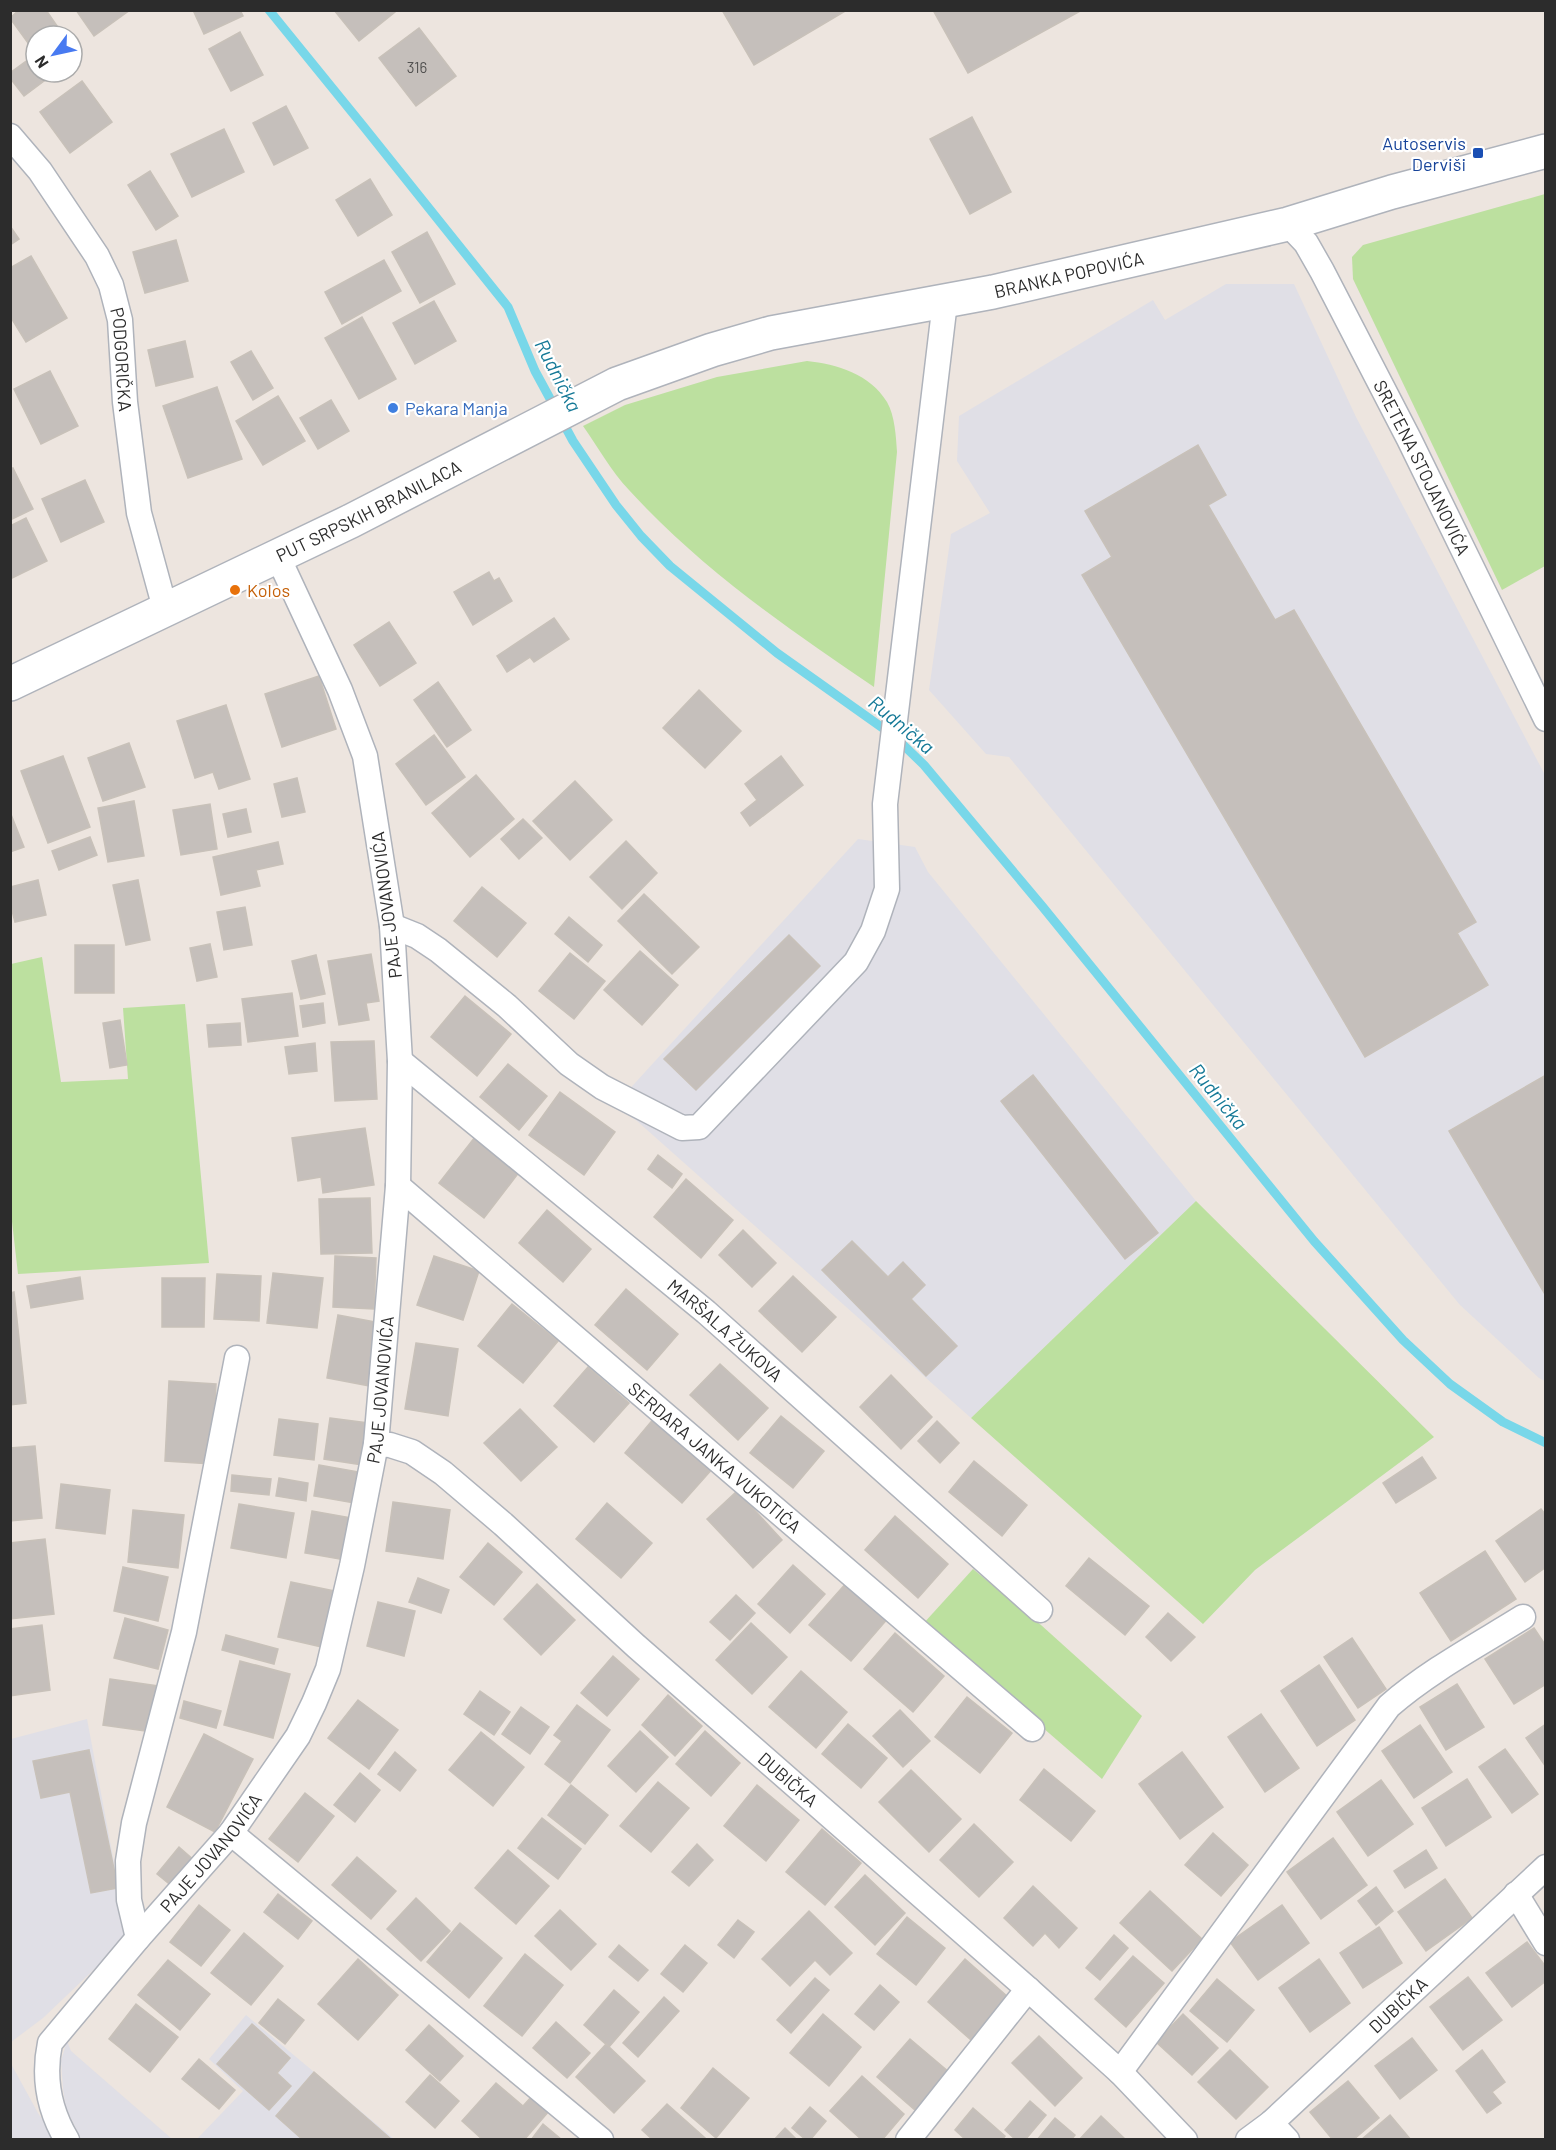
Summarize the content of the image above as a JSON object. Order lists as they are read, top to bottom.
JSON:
{
  "streets": {
    "main road": ["BRANKA POPOVIĆA", "PUT SRPSKIH BRANILACA"],
    "street": [
      "PODGORIČKA",
      "SRETENA STOJANOVIĆA",
      "PAJE JOVANOVIĆA",
      "MARŠALA ŽUKOVA",
      "SERDARA JANKA VUKOTIĆA",
      "DUBIČKA"
    ]
  },
  "crossings": [
    ["BRANKA POPOVIĆA", "SRETENA STOJANOVIĆA"],
    ["BRANKA POPOVIĆA", "PUT SRPSKIH BRANILACA"],
    ["PODGORIČKA", "PUT SRPSKIH BRANILACA"],
    ["PUT SRPSKIH BRANILACA", "PAJE JOVANOVIĆA"],
    ["PAJE JOVANOVIĆA", "MARŠALA ŽUKOVA"],
    ["PAJE JOVANOVIĆA", "SERDARA JANKA VUKOTIĆA"],
    ["PAJE JOVANOVIĆA", "DUBIČKA"]
  ],
  "water": ["Rudnička"],
  "places": {
    "transit": ["Autoservis Derviši"],
    "other": ["Pekara Manja", "Kolos"]
  },
  "house_numbers": ["316"],
  "north": "bottom left"
}
